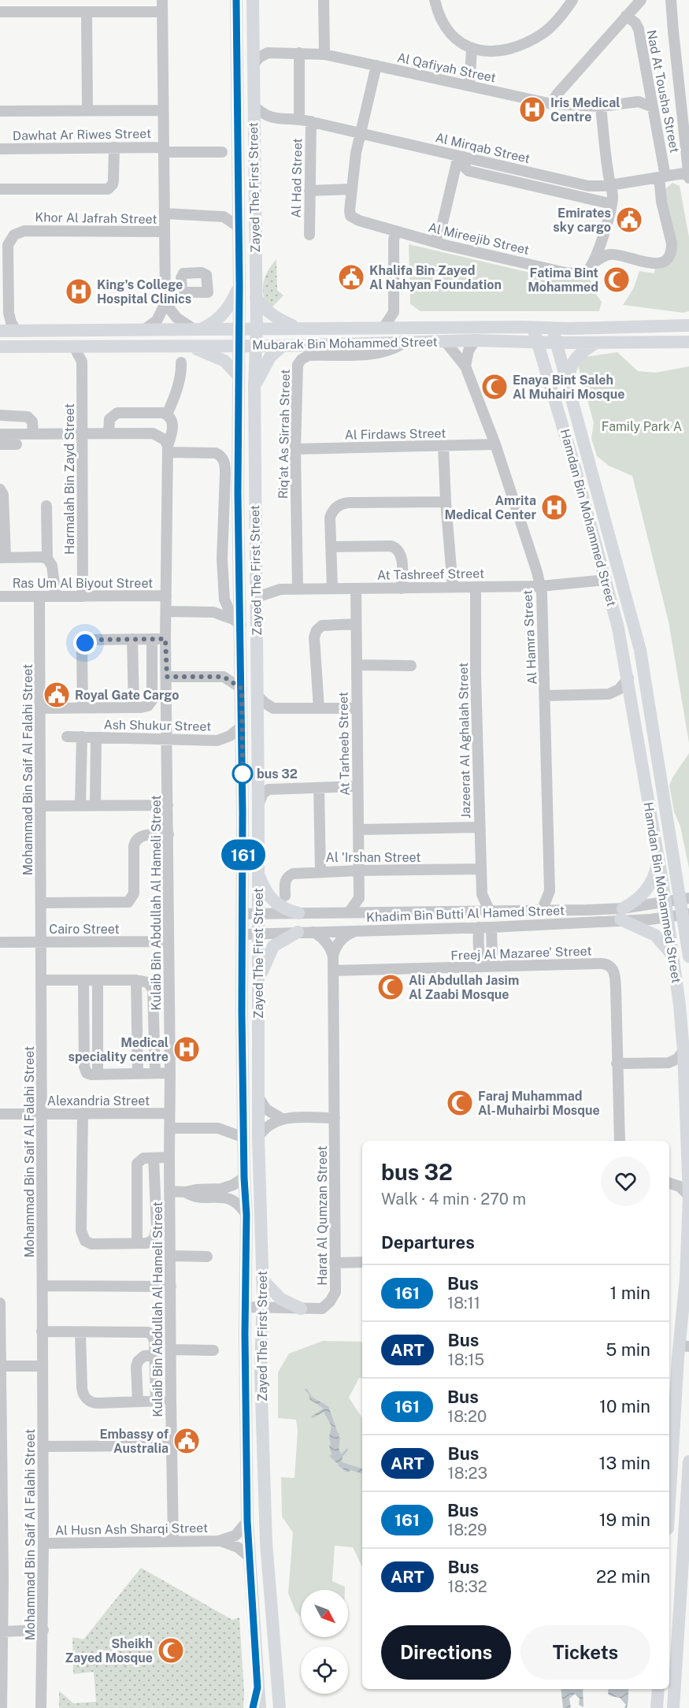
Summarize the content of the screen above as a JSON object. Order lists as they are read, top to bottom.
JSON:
{
  "streets": {
    "main road": ["Zayed The First Street", "Mubarak Bin Mohammed Street", "Hamdan Bin Mohammed Street"],
    "street": [
      "Al Qafiyah Street",
      "Nad At Tousha Street",
      "Dawhat Ar Riwes Street",
      "Al Mirqab Street",
      "Al Had Street",
      "Khor Al Jafrah Street",
      "Al Mireejib Street",
      "Riq'at As Sirrah Street",
      "Al Firdaws Street",
      "Harmalah Bin Zayd Street",
      "At Tashreef Street",
      "Ras Um Al Biyout Street",
      "Al Hamra Street",
      "Ash Shukur Street",
      "Jazeerat Al Aghalah Street",
      "At Tarheeb Street",
      "Mohammad Bin Saif Al Falahi Street",
      "Al 'Irshan Street",
      "Kulaib Bin Abdullah Al Hameli Street",
      "Khadim Bin Butti Al Hamed Street",
      "Cairo Street",
      "Freej Al Mazaree' Street",
      "Alexandria Street",
      "Harat Al Qumzan Street",
      "Al Husn Ash Sharqi Street"
    ]
  },
  "crossings": [
    ["Al Qafiyah Street", "Nad At Tousha Street"],
    ["Al Qafiyah Street", "Zayed The First Street"],
    ["Al Qafiyah Street", "Al Mireejib Street"],
    ["Nad At Tousha Street", "Al Mirqab Street"],
    ["Nad At Tousha Street", "Al Mireejib Street"],
    ["Al Mirqab Street", "Al Had Street"],
    ["Al Mirqab Street", "Al Mireejib Street"],
    ["Zayed The First Street", "Mubarak Bin Mohammed Street"],
    ["Zayed The First Street", "At Tashreef Street"],
    ["Zayed The First Street", "Ash Shukur Street"],
    ["Zayed The First Street", "Kulaib Bin Abdullah Al Hameli Street"],
    ["Zayed The First Street", "Khadim Bin Butti Al Hamed Street"],
    ["Zayed The First Street", "Al Husn Ash Sharqi Street"],
    ["Khor Al Jafrah Street", "Mubarak Bin Mohammed Street"],
    ["Mubarak Bin Mohammed Street", "Riq'at As Sirrah Street"],
    ["Mubarak Bin Mohammed Street", "Harmalah Bin Zayd Street"],
    ["Mubarak Bin Mohammed Street", "Hamdan Bin Mohammed Street"],
    ["Mubarak Bin Mohammed Street", "Al Hamra Street"],
    ["Riq'at As Sirrah Street", "Al Firdaws Street"],
    ["Riq'at As Sirrah Street", "At Tashreef Street"],
    ["Al Firdaws Street", "Al Hamra Street"],
    ["Harmalah Bin Zayd Street", "Ras Um Al Biyout Street"],
    ["Hamdan Bin Mohammed Street", "At Tashreef Street"],
    ["Hamdan Bin Mohammed Street", "Khadim Bin Butti Al Hamed Street"],
    ["At Tashreef Street", "Al Hamra Street"],
    ["At Tashreef Street", "Jazeerat Al Aghalah Street"],
    ["At Tashreef Street", "At Tarheeb Street"],
    ["Ras Um Al Biyout Street", "Mohammad Bin Saif Al Falahi Street"],
    ["Ras Um Al Biyout Street", "Kulaib Bin Abdullah Al Hameli Street"],
    ["Al Hamra Street", "Khadim Bin Butti Al Hamed Street"],
    ["Ash Shukur Street", "Kulaib Bin Abdullah Al Hameli Street"],
    ["Jazeerat Al Aghalah Street", "Al 'Irshan Street"],
    ["Jazeerat Al Aghalah Street", "Khadim Bin Butti Al Hamed Street"],
    ["At Tarheeb Street", "Al 'Irshan Street"],
    ["Mohammad Bin Saif Al Falahi Street", "Cairo Street"],
    ["Mohammad Bin Saif Al Falahi Street", "Alexandria Street"],
    ["Mohammad Bin Saif Al Falahi Street", "Al Husn Ash Sharqi Street"],
    ["Kulaib Bin Abdullah Al Hameli Street", "Cairo Street"],
    ["Kulaib Bin Abdullah Al Hameli Street", "Alexandria Street"],
    ["Kulaib Bin Abdullah Al Hameli Street", "Al Husn Ash Sharqi Street"],
    ["Khadim Bin Butti Al Hamed Street", "Harat Al Qumzan Street"],
    ["Freej Al Mazaree' Street", "Harat Al Qumzan Street"]
  ],
  "parks": ["Family Park A"],
  "places": {
    "hospital": [
      "Iris Medical Centre",
      "King's College Hospital Clinics",
      "Amrita Medical Center",
      "Medical speciality centre"
    ],
    "public building": [
      "Emirates sky cargo",
      "Khalifa Bin Zayed Al Nahyan Foundation",
      "Royal Gate Cargo",
      "Embassy of Australia"
    ],
    "mosque": [
      "Fatima Bint Mohammed",
      "Enaya Bint Saleh Al Muhairi Mosque",
      "Ali Abdullah Jasim Al Zaabi Mosque",
      "Faraj Muhammad Al-Muhairbi Mosque",
      "Sheikh Zayed Mosque"
    ],
    "other": ["bus 32"]
  },
  "lines": ["bus line 161"],
  "north": "bottom right",
  "page": {
    "on_map": "161",
    "heading": [
      ["bus 32", "Walk · 4 min · 270 m"],
      "Departures"
    ],
    "list": [
      {
        "mark": "161",
        "name": "Bus",
        "note": "18:11",
        "value": "1 min"
      },
      {
        "mark": "ART",
        "name": "Bus",
        "note": "18:15",
        "value": "5 min"
      },
      {
        "mark": "161",
        "name": "Bus",
        "note": "18:20",
        "value": "10 min"
      },
      {
        "mark": "ART",
        "name": "Bus",
        "note": "18:23",
        "value": "13 min"
      },
      {
        "mark": "161",
        "name": "Bus",
        "note": "18:29",
        "value": "19 min"
      },
      {
        "mark": "ART",
        "name": "Bus",
        "note": "18:32",
        "value": "22 min"
      }
    ],
    "buttons": ["Directions", "Tickets"]
  }
}
